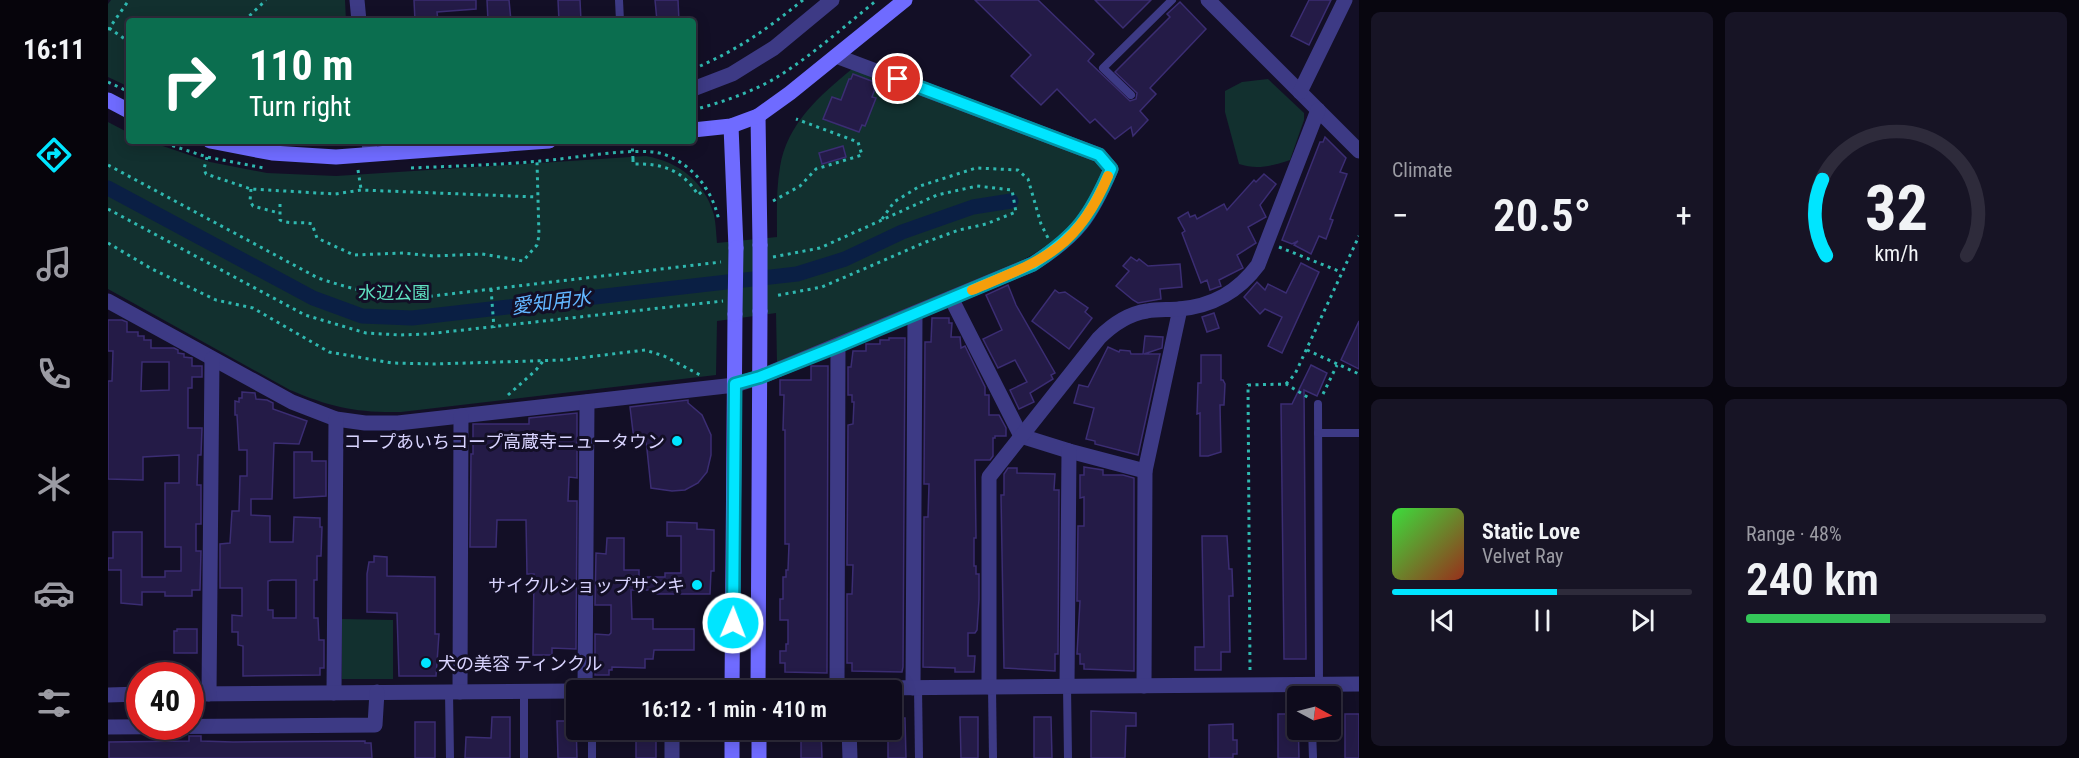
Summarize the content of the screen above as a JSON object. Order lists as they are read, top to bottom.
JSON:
{
  "water": ["愛知用水"],
  "parks": ["水辺公園"],
  "places": ["コープあいちコープ高蔵寺ニュータウン", "サイクルショップサンキ", "犬の美容 ティンクル"],
  "north": "right",
  "page": {
    "tabs": "16:11",
    "tile": [
      "Climate",
      ["Range · 48%", "240 km"]
    ],
    "turn": ["110 m", "Turn right"],
    "heat": ["−", "20.5°", "+"],
    "song": ["Static Love", "Velvet Ray"],
    "limit": "40",
    "trip": "16:12 · 1 min · 410 m",
    "gauge": ["32", "km/h"]
  }
}
